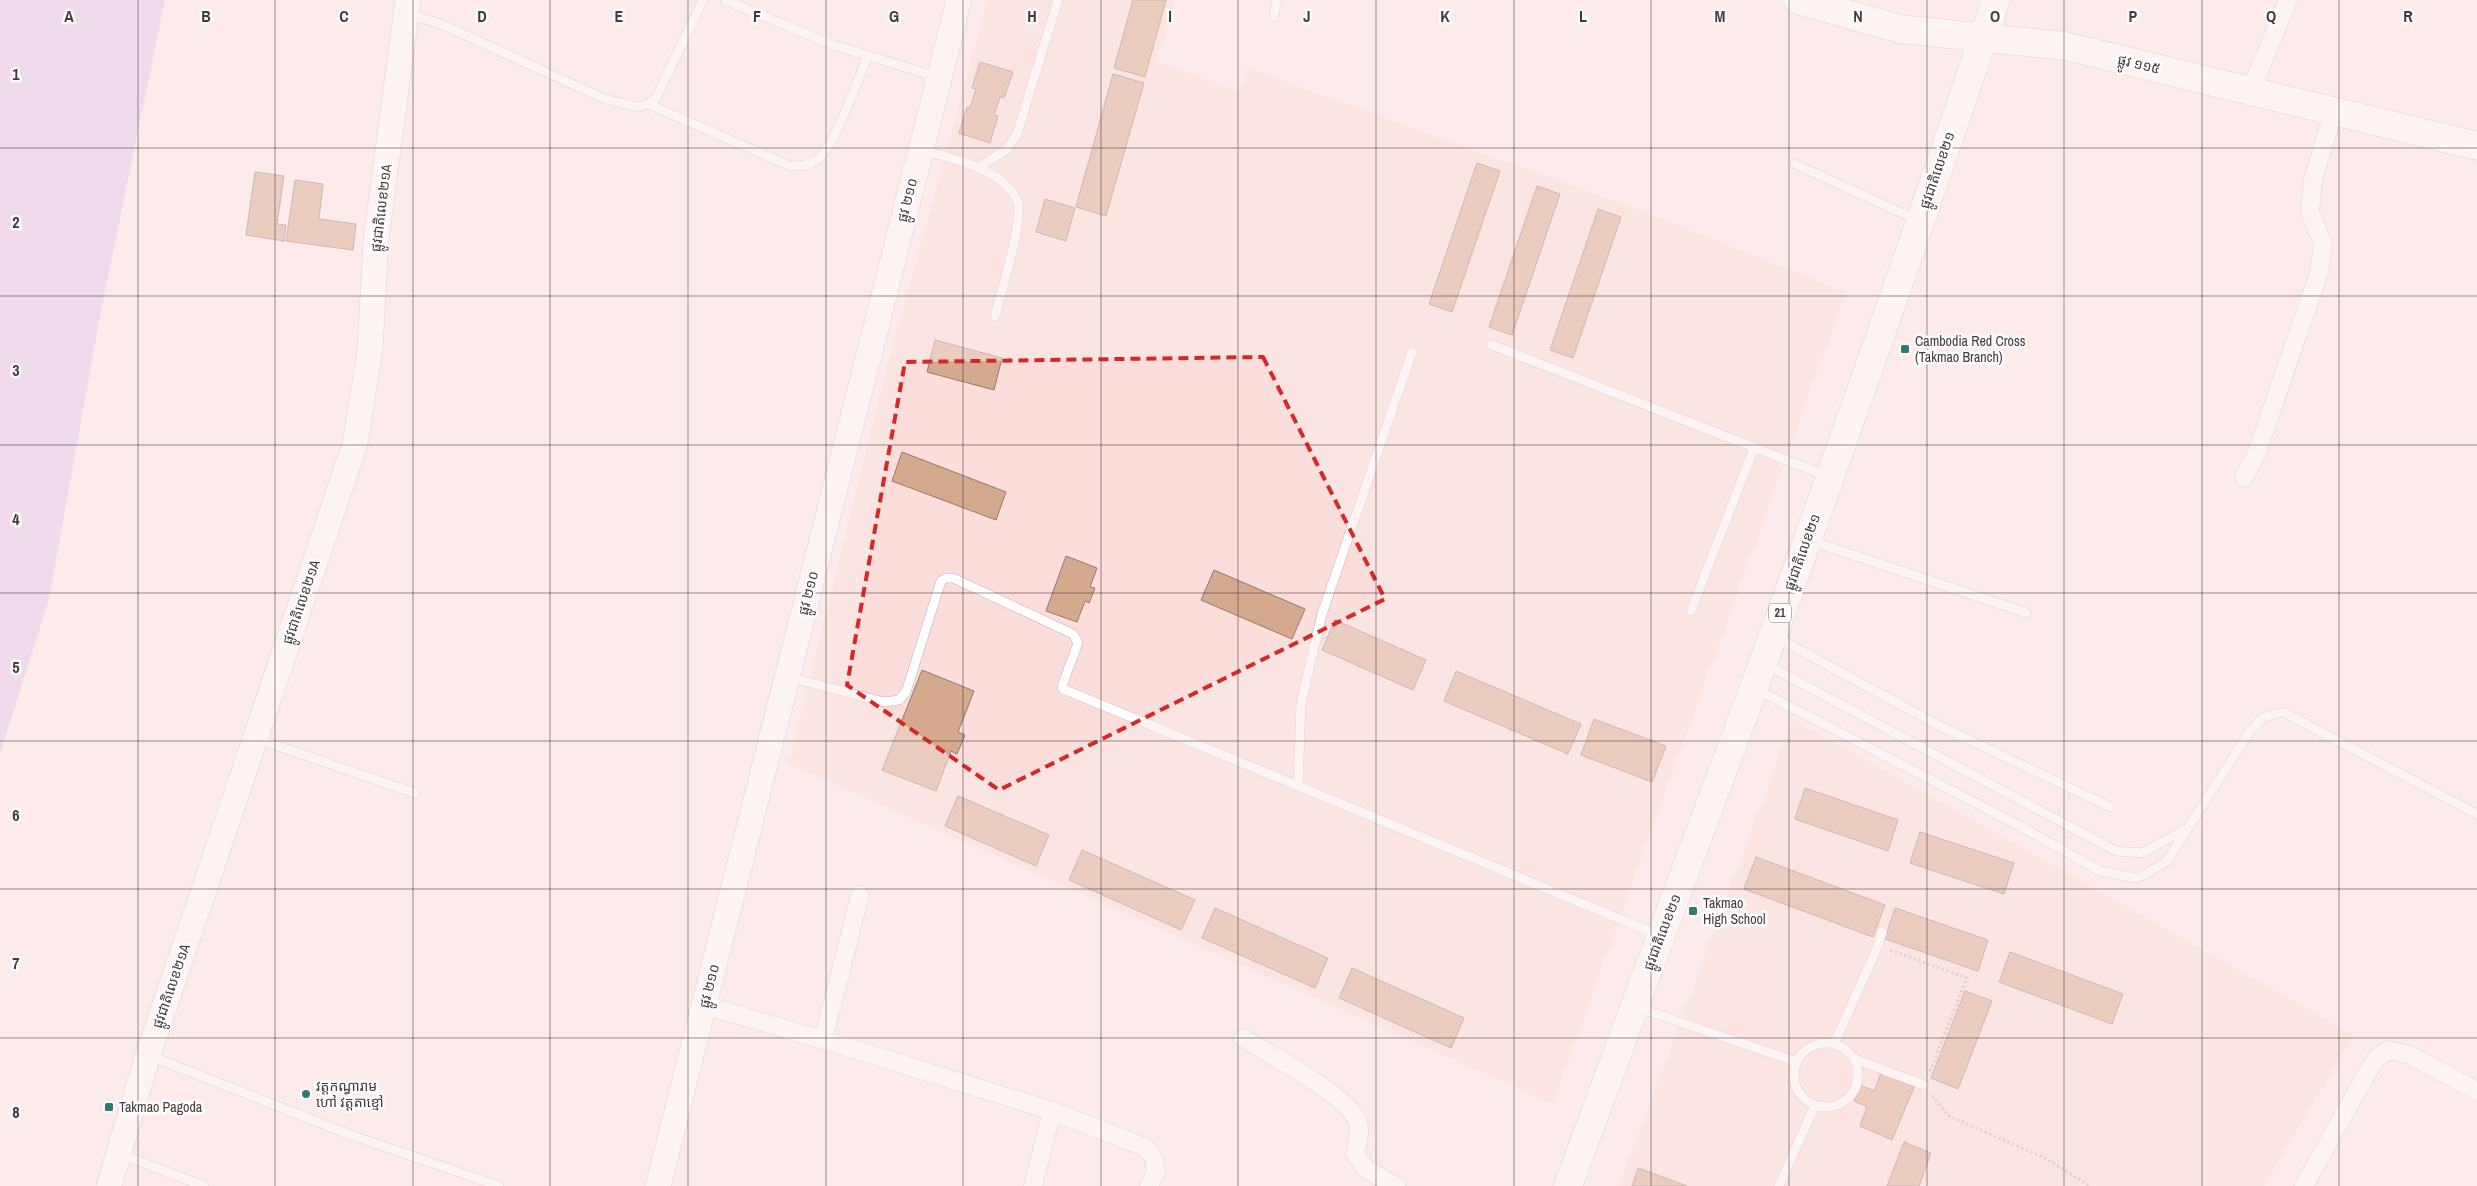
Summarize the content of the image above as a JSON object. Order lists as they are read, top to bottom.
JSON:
{
  "streets": {
    "main road": ["ផ្លូវ ១១៥", "ផ្លូវជាតិលេខ២១", "21"],
    "street": ["ផ្លូវ ២១០", "ផ្លូវជាតិលេខ២១A"]
  },
  "crossings": [
    ["ផ្លូវ ១១៥", "ផ្លូវជាតិលេខ២១"]
  ],
  "places": {
    "transit": ["Cambodia Red Cross (Takmao Branch)", "Takmao High School", "Takmao Pagoda"],
    "other": ["វត្តកណ្ធារាម ហៅ វត្តតាខ្មៅ"]
  },
  "grid": {
    "columns": [
      "A",
      "B",
      "C",
      "D",
      "E",
      "F",
      "G",
      "H",
      "I",
      "J",
      "K",
      "L",
      "M",
      "N",
      "O",
      "P",
      "Q",
      "R"
    ],
    "rows": [
      "1",
      "2",
      "3",
      "4",
      "5",
      "6",
      "7",
      "8"
    ]
  }
}
